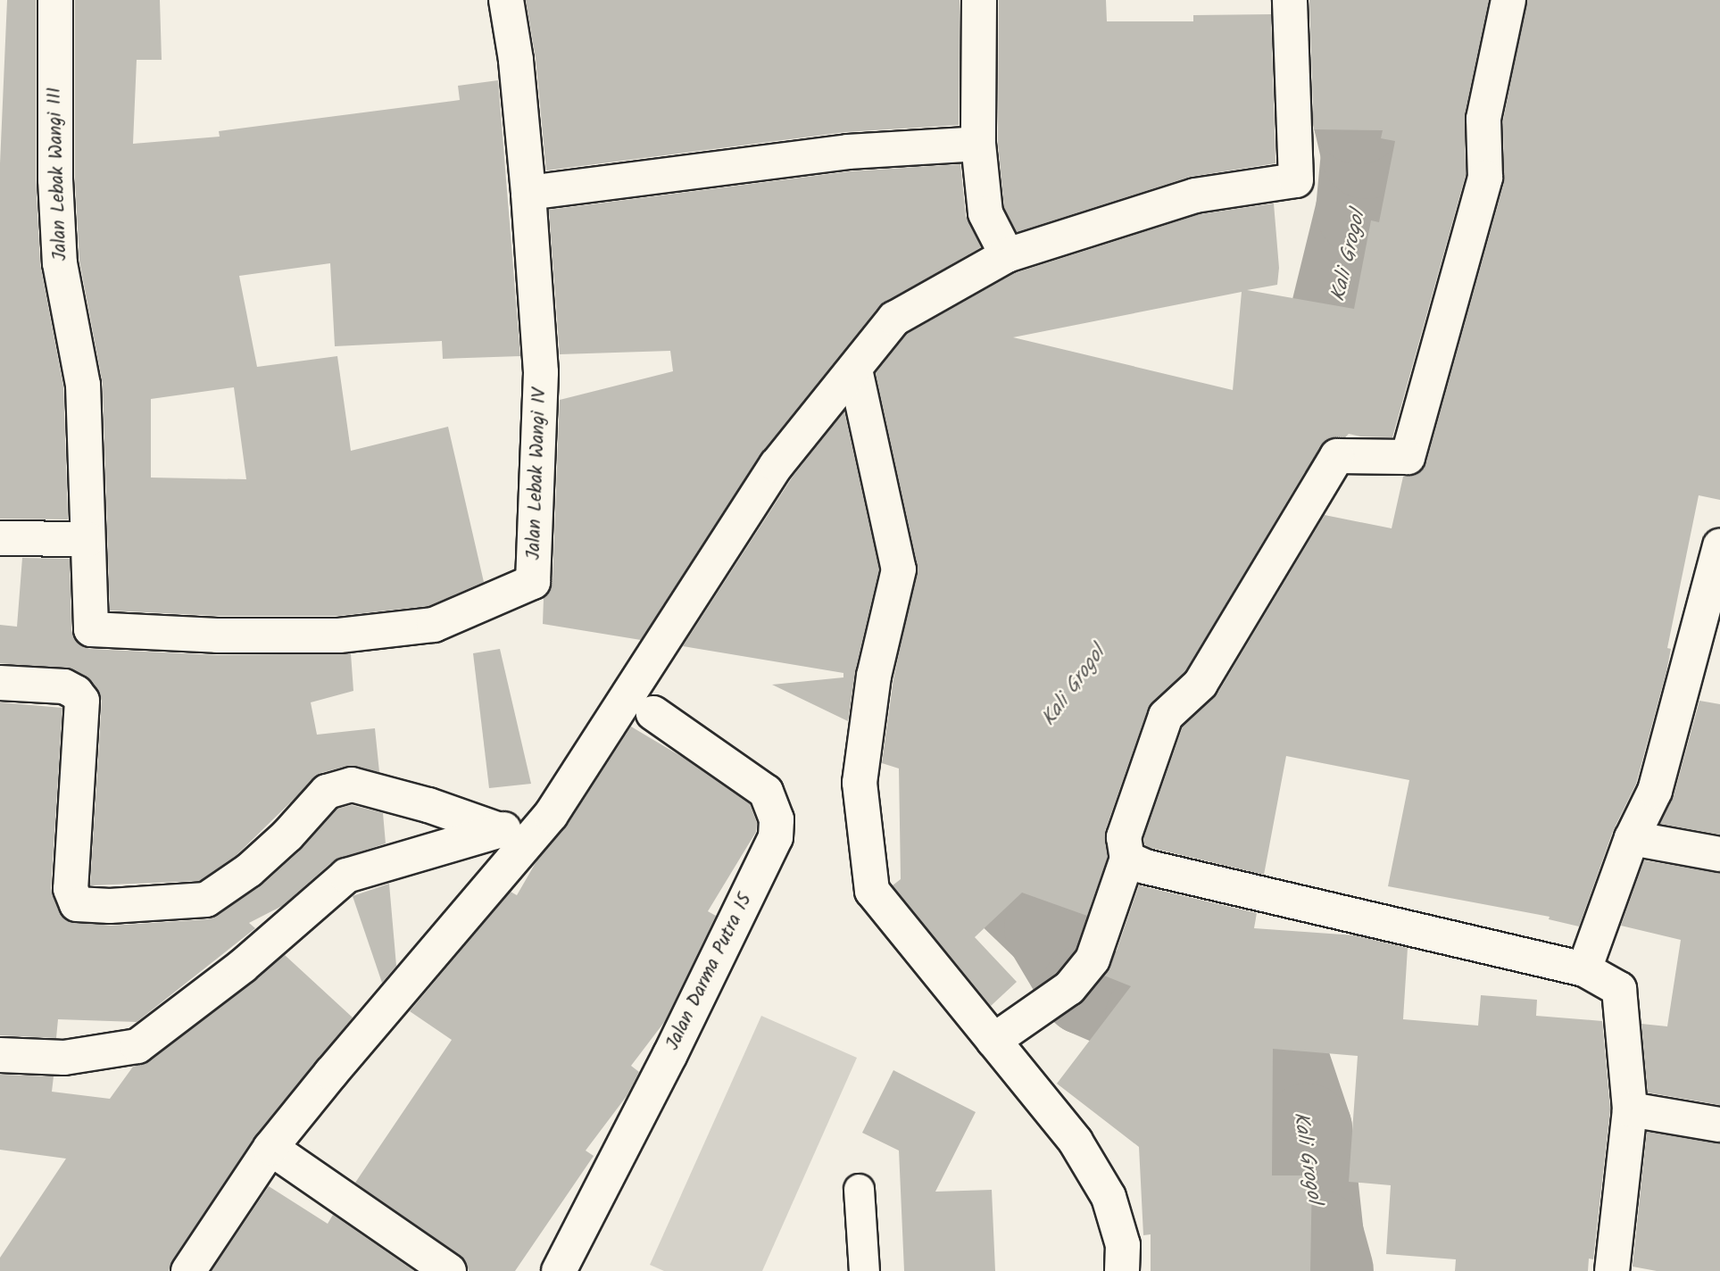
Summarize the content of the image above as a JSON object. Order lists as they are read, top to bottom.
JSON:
{
  "streets": {
    "street": ["Jalan Lebak Wangi III", "Jalan Lebak Wangi IV", "Jalan Darma Putra 15"]
  },
  "crossings": [
    ["Jalan Lebak Wangi III", "Jalan Lebak Wangi IV"]
  ],
  "water": ["Kali Grogol"]
}
